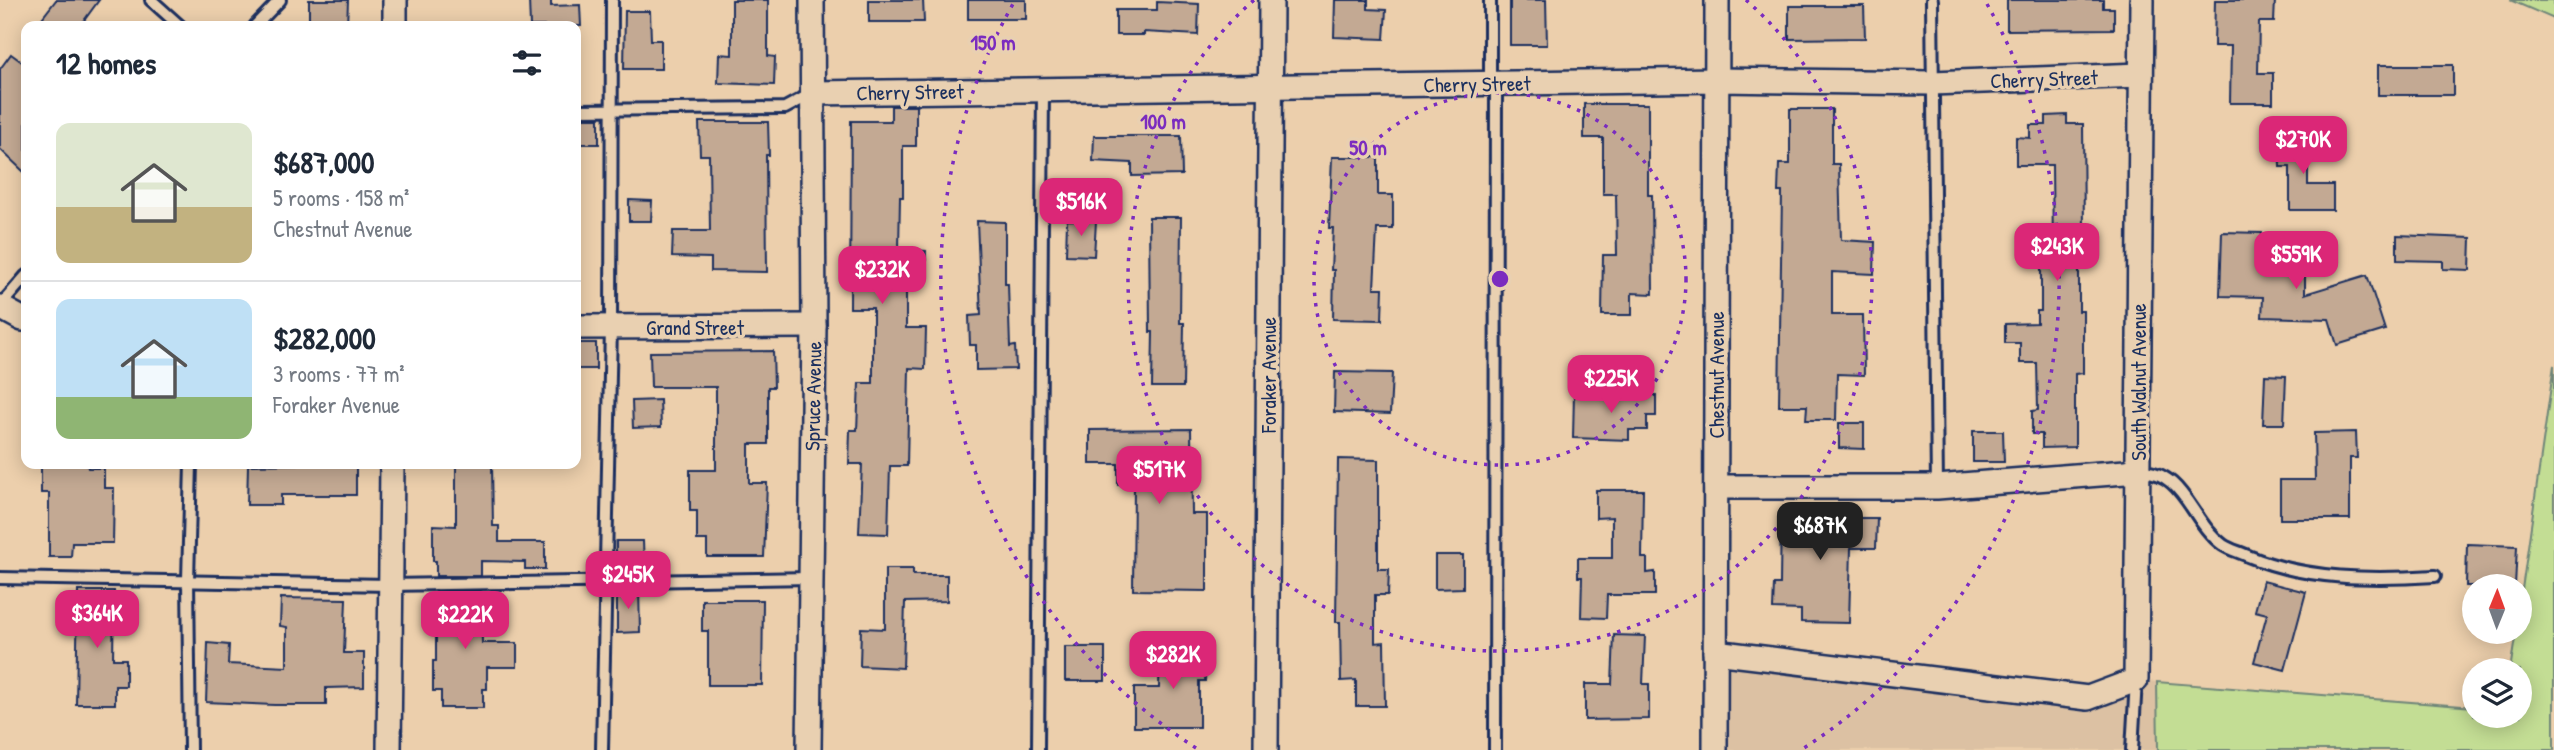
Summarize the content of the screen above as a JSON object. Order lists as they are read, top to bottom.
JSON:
{
  "streets": {
    "street": [
      "Cherry Street",
      "Grand Street",
      "Foraker Avenue",
      "Chestnut Avenue",
      "South Walnut Avenue",
      "Spruce Avenue"
    ]
  },
  "crossings": [
    ["Cherry Street", "Foraker Avenue"],
    ["Cherry Street", "Chestnut Avenue"],
    ["Cherry Street", "South Walnut Avenue"],
    ["Cherry Street", "Spruce Avenue"],
    ["Grand Street", "Spruce Avenue"]
  ],
  "north": "top",
  "page": {
    "heading": "12 homes",
    "list": [
      {
        "name": "$687,000",
        "note": "5 rooms · 158 m² · Chestnut Avenue"
      },
      {
        "name": "$282,000",
        "note": "3 rooms · 77 m² · Foraker Avenue"
      }
    ],
    "price": [
      "$270K",
      "$516K",
      "$243K",
      "$559K",
      "$232K",
      "$225K",
      "$517K",
      "$687K",
      "$245K",
      "$364K",
      "$222K",
      "$282K"
    ]
  },
  "rings": ["150 m", "100 m", "50 m"]
}
